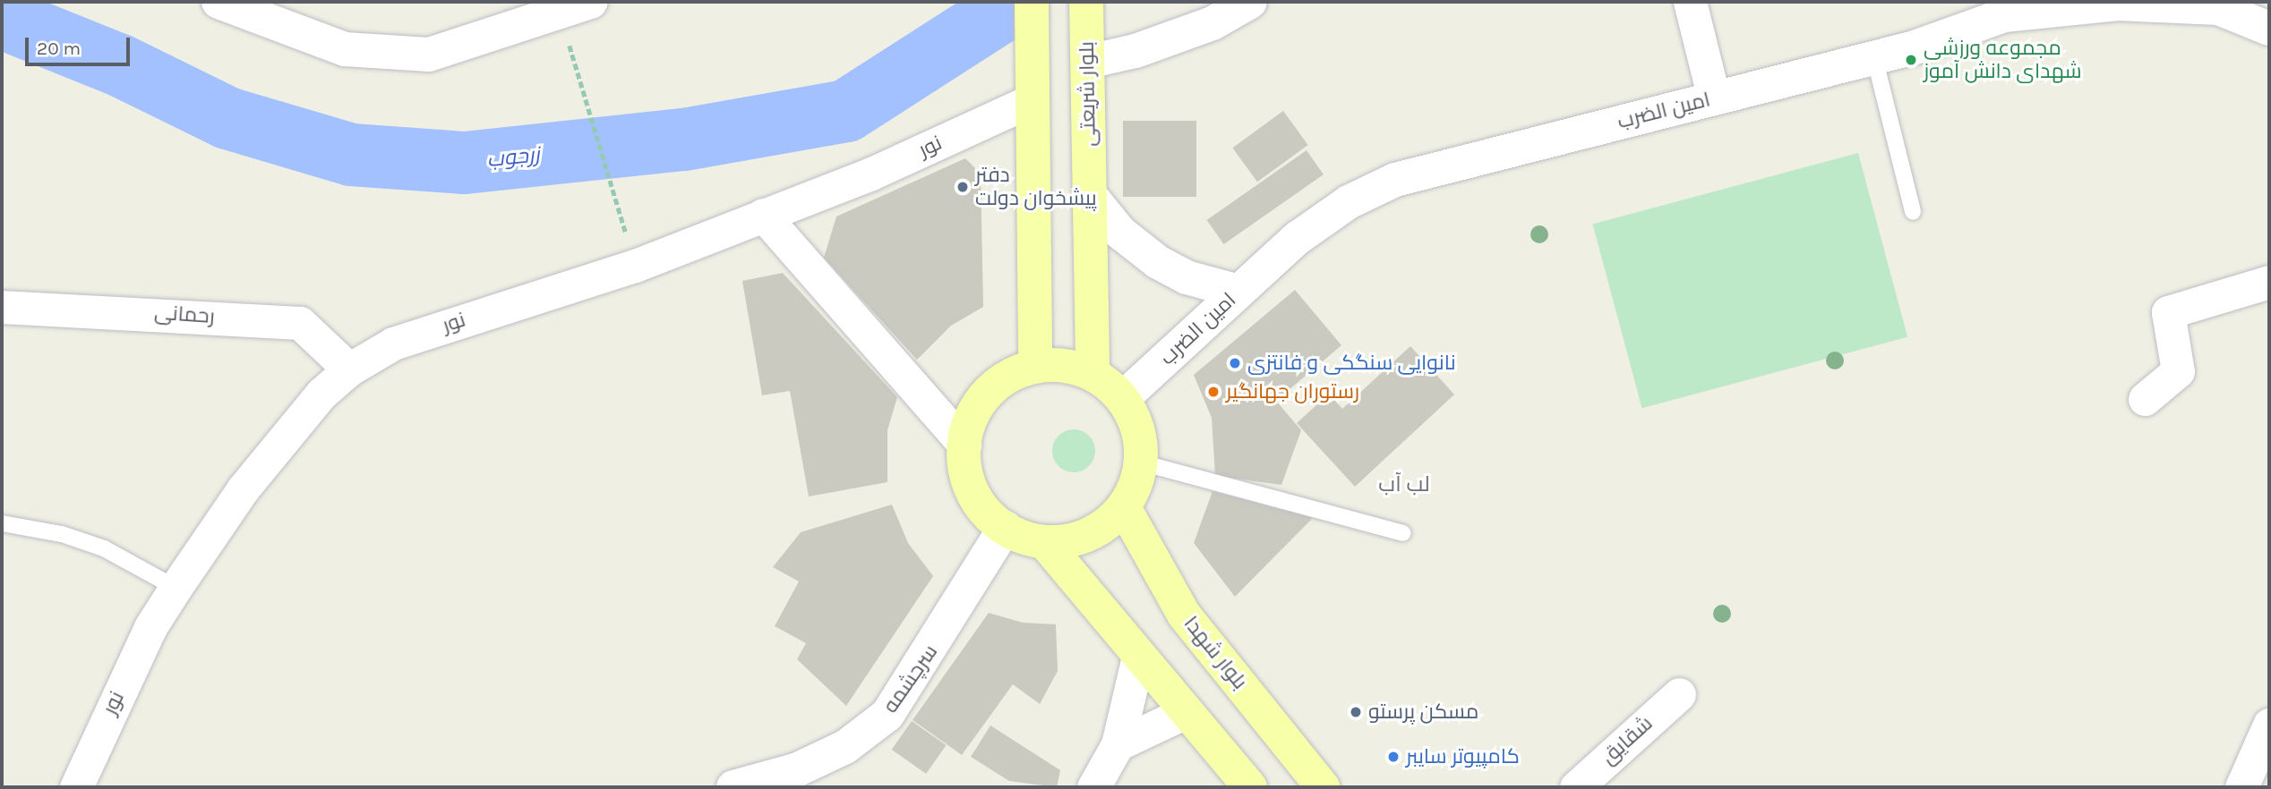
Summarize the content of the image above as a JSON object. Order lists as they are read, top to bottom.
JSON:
{
  "streets": {
    "main road": [
      "بلوار شریعتی",
      "امین الضرب",
      "بلوار شهدا",
      "سرچشمه"
    ],
    "street": ["نور", "رحمانی", "شقایق"]
  },
  "crossings": [
    ["بلوار شریعتی", "امین الضرب"],
    ["بلوار شریعتی", "بلوار شهدا"],
    ["بلوار شریعتی", "سرچشمه"],
    ["امین الضرب", "بلوار شهدا"],
    ["امین الضرب", "سرچشمه"],
    ["نور", "رحمانی"],
    ["بلوار شهدا", "سرچشمه"]
  ],
  "districts": ["لب آب"],
  "water": ["زرجوب"],
  "places": [
    "مجموعه ورزشی شهدای دانش آموز",
    "دفتر پیشخوان دولت",
    "نانوایی سنگکی و فانتزی",
    "رستوران جهانگیر",
    "مسکن پرستو",
    "کامپیوتر سایبر"
  ],
  "scale_bar": "20 m"
}
